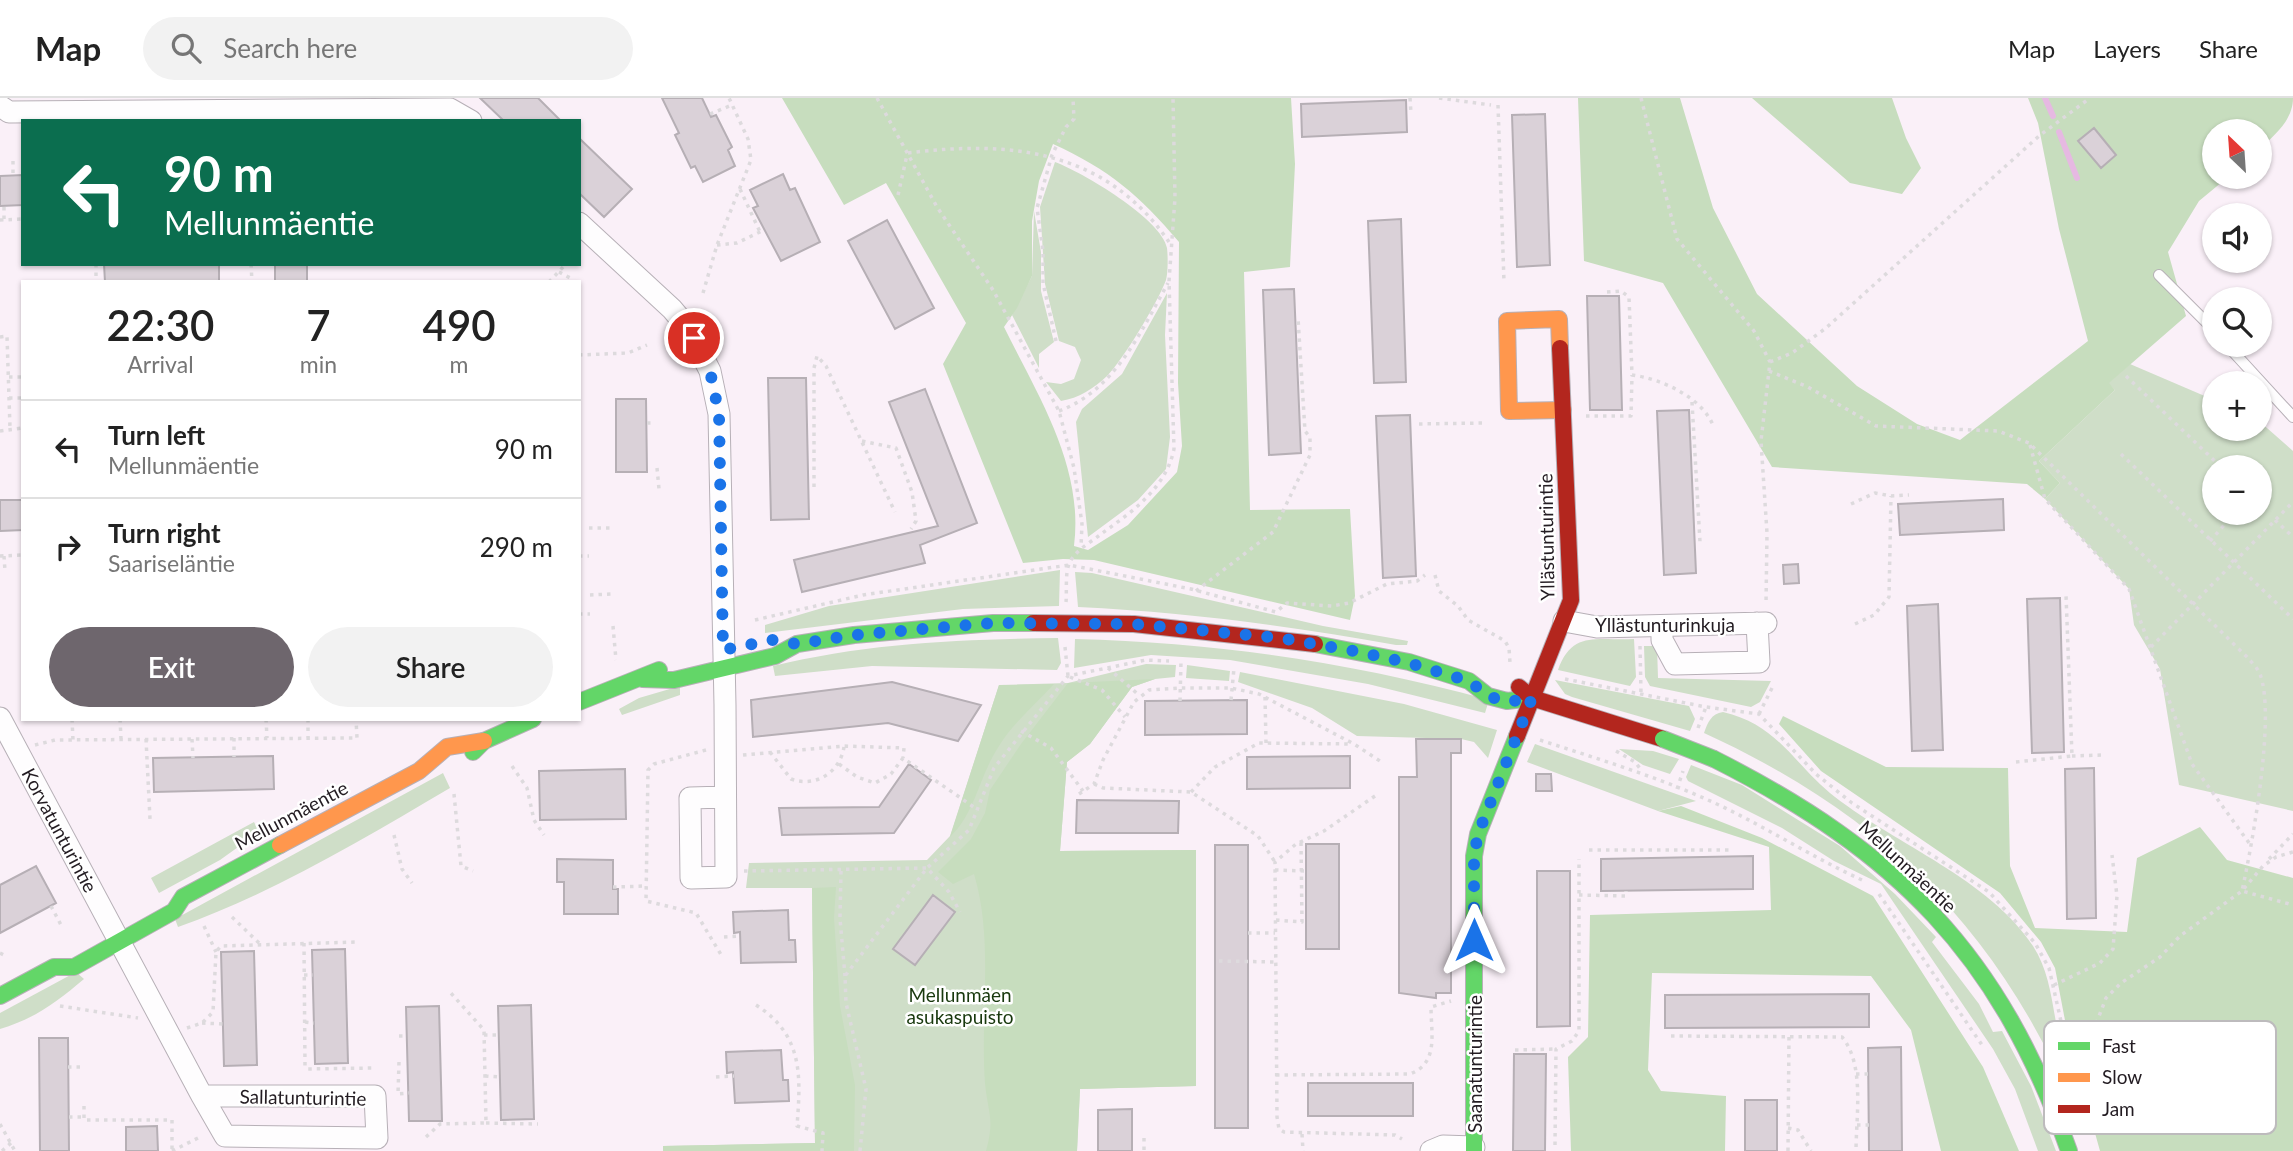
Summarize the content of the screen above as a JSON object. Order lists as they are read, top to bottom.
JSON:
{
  "streets": {
    "main road": ["Yllästunturintie", "Mellunmäentie", "Saanatunturintie"],
    "street": ["Yllästunturinkuja", "Korvatunturintie", "Sallatunturintie"]
  },
  "crossings": [
    ["Yllästunturintie", "Yllästunturinkuja"],
    ["Yllästunturintie", "Mellunmäentie"],
    ["Yllästunturintie", "Saanatunturintie"],
    ["Mellunmäentie", "Korvatunturintie"],
    ["Mellunmäentie", "Saanatunturintie"],
    ["Mellunmäentie", "Sallatunturintie"],
    ["Korvatunturintie", "Sallatunturintie"]
  ],
  "parks": ["Mellunmäen asukaspuisto"],
  "legend": ["Fast", "Slow", "Jam"],
  "north": "top left",
  "page": {
    "header": "Map",
    "search": "Search here",
    "nav": ["Map", "Layers", "Share"],
    "map_buttons": ["+", "−"],
    "turn": ["90 m", "Mellunmäentie"],
    "eta": [
      "22:30",
      "Arrival",
      "7",
      "min",
      "490",
      "m"
    ],
    "list": [
      {
        "name": "Turn left",
        "note": "Mellunmäentie",
        "value": "90 m"
      },
      {
        "name": "Turn right",
        "note": "Saariseläntie",
        "value": "290 m"
      }
    ],
    "buttons": ["Exit", "Share"]
  }
}
